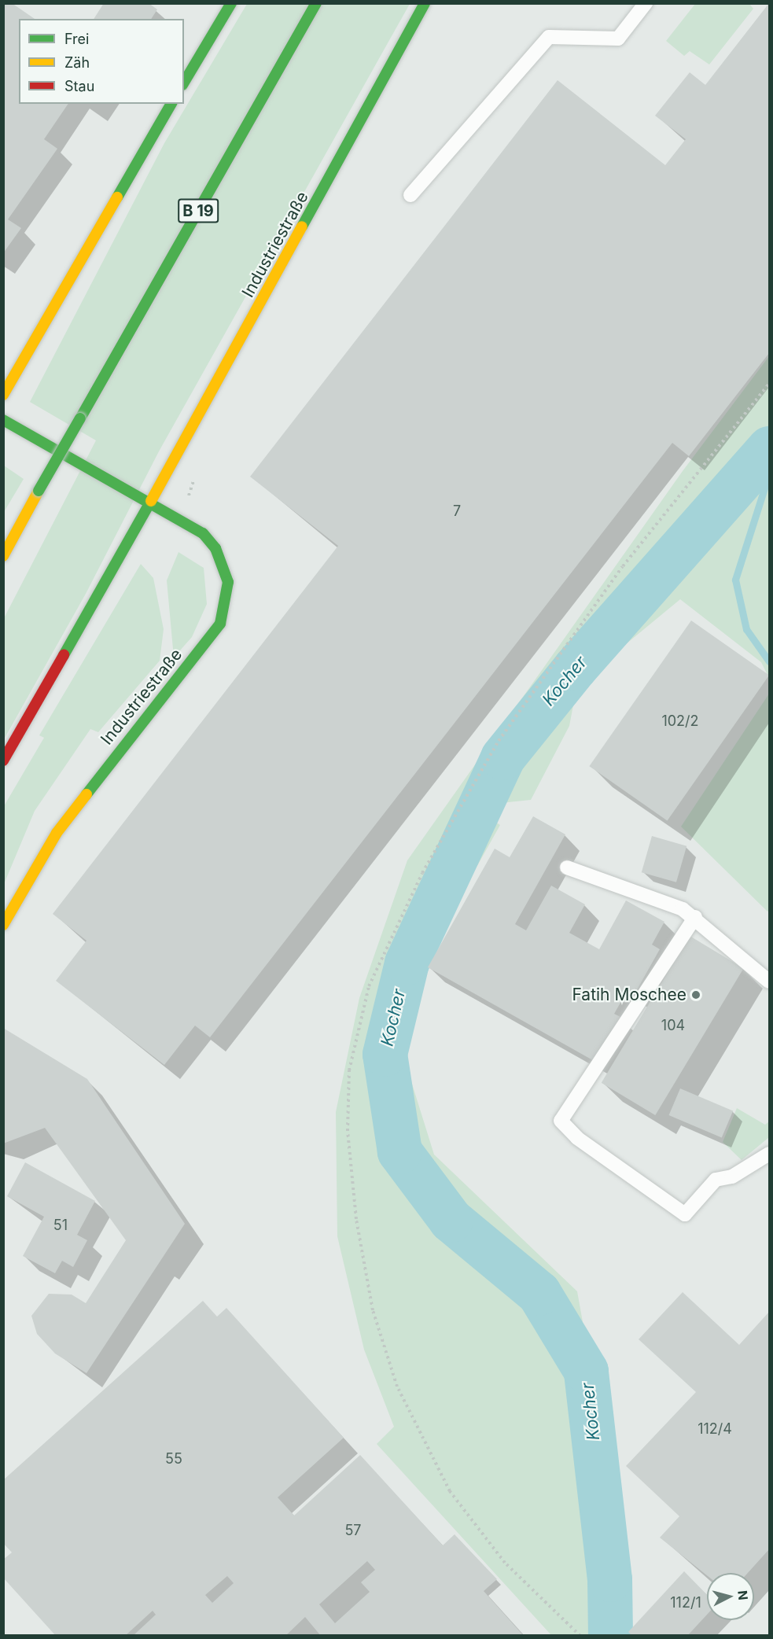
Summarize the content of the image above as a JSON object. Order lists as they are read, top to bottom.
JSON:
{
  "streets": {
    "main road": ["B 19", "Industriestraße"]
  },
  "water": ["Kocher"],
  "places": ["Fatih Moschee"],
  "house_numbers": [
    "7",
    "102/2",
    "104",
    "51",
    "112/4",
    "55",
    "57",
    "112/1"
  ],
  "legend": ["Frei", "Zäh", "Stau"],
  "north": "right"
}
